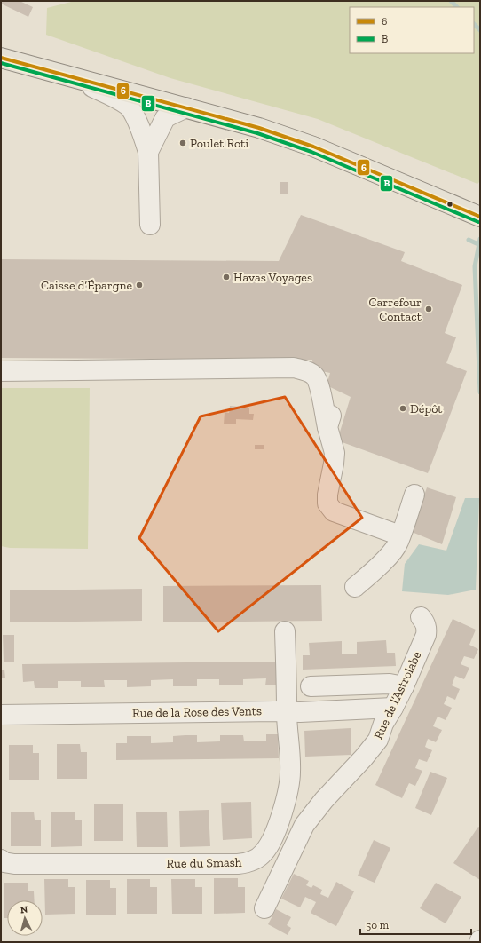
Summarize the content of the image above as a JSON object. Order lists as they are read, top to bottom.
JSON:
{
  "streets": {
    "street": ["Rue de l’Astrolabe", "Rue de la Rose des Vents", "Rue du Smash"]
  },
  "crossings": [
    ["Rue de l’Astrolabe", "Rue de la Rose des Vents"],
    ["Rue de la Rose des Vents", "Rue du Smash"]
  ],
  "places": [
    "Poulet Roti",
    "Havas Voyages",
    "Caisse d’Épargne",
    "Carrefour Contact",
    "Dépôt"
  ],
  "lines": ["transit line 6", "transit line B"],
  "legend": ["6", "B"],
  "scale_bar": "50 m",
  "north": "top"
}
